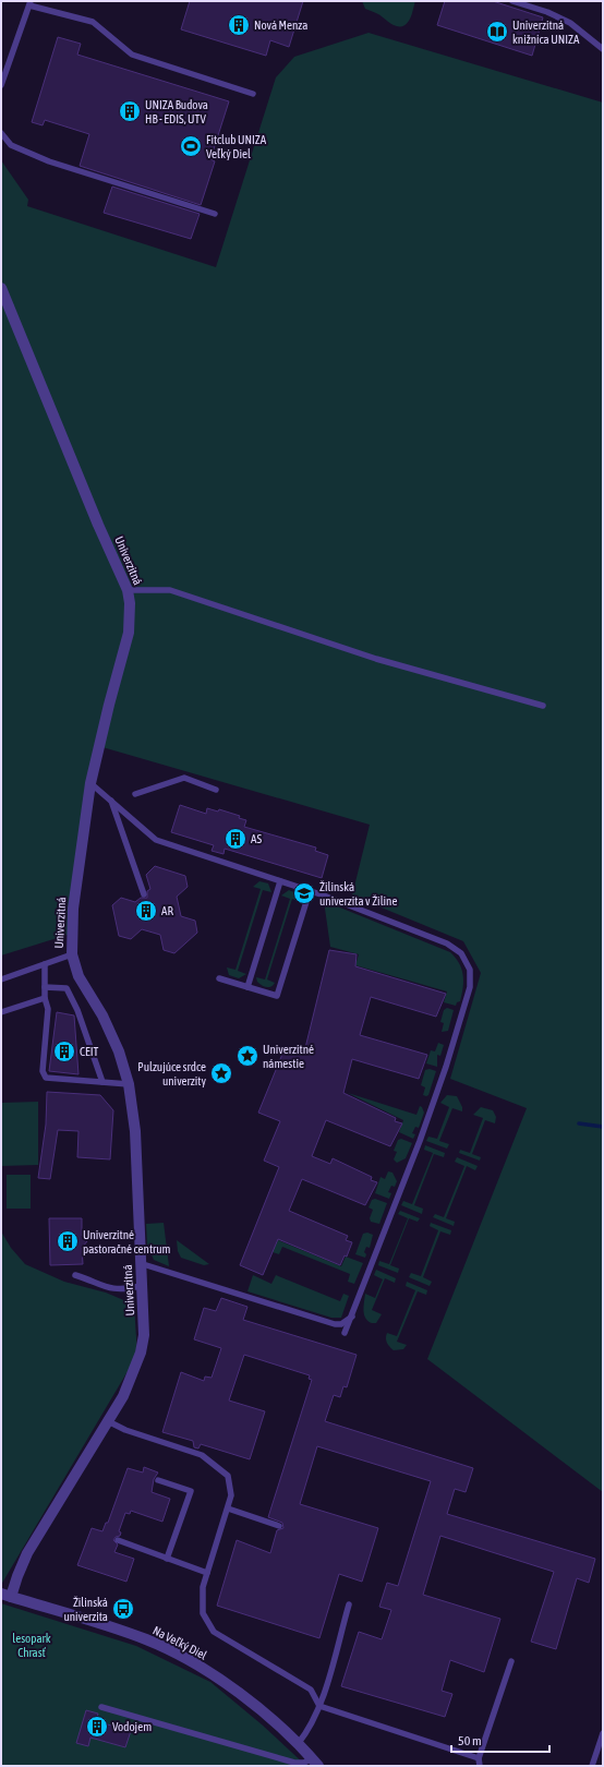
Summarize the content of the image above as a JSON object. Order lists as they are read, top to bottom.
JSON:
{
  "streets": {
    "street": ["Univerzitná", "Na Veľký Diel"]
  },
  "crossings": [
    ["Univerzitná", "Na Veľký Diel"]
  ],
  "parks": ["lesopark Chrasť"],
  "places": {
    "building": [
      "Nová Menza",
      "UNIZA Budova HB - EDIS, UTV",
      "AS",
      "AR",
      "CEIT",
      "Univerzitné pastoračné centrum",
      "Vodojem"
    ],
    "library": ["Univerzitná knižnica UNIZA"],
    "sports": ["Fitclub UNIZA Veľký Diel"],
    "school or university": ["Žilinská univerzita v Žiline"],
    "place": ["Univerzitné námestie", "Pulzujúce srdce univerzity"],
    "bus stop": ["Žilinská univerzita"]
  },
  "scale_bar": "50 m"
}
